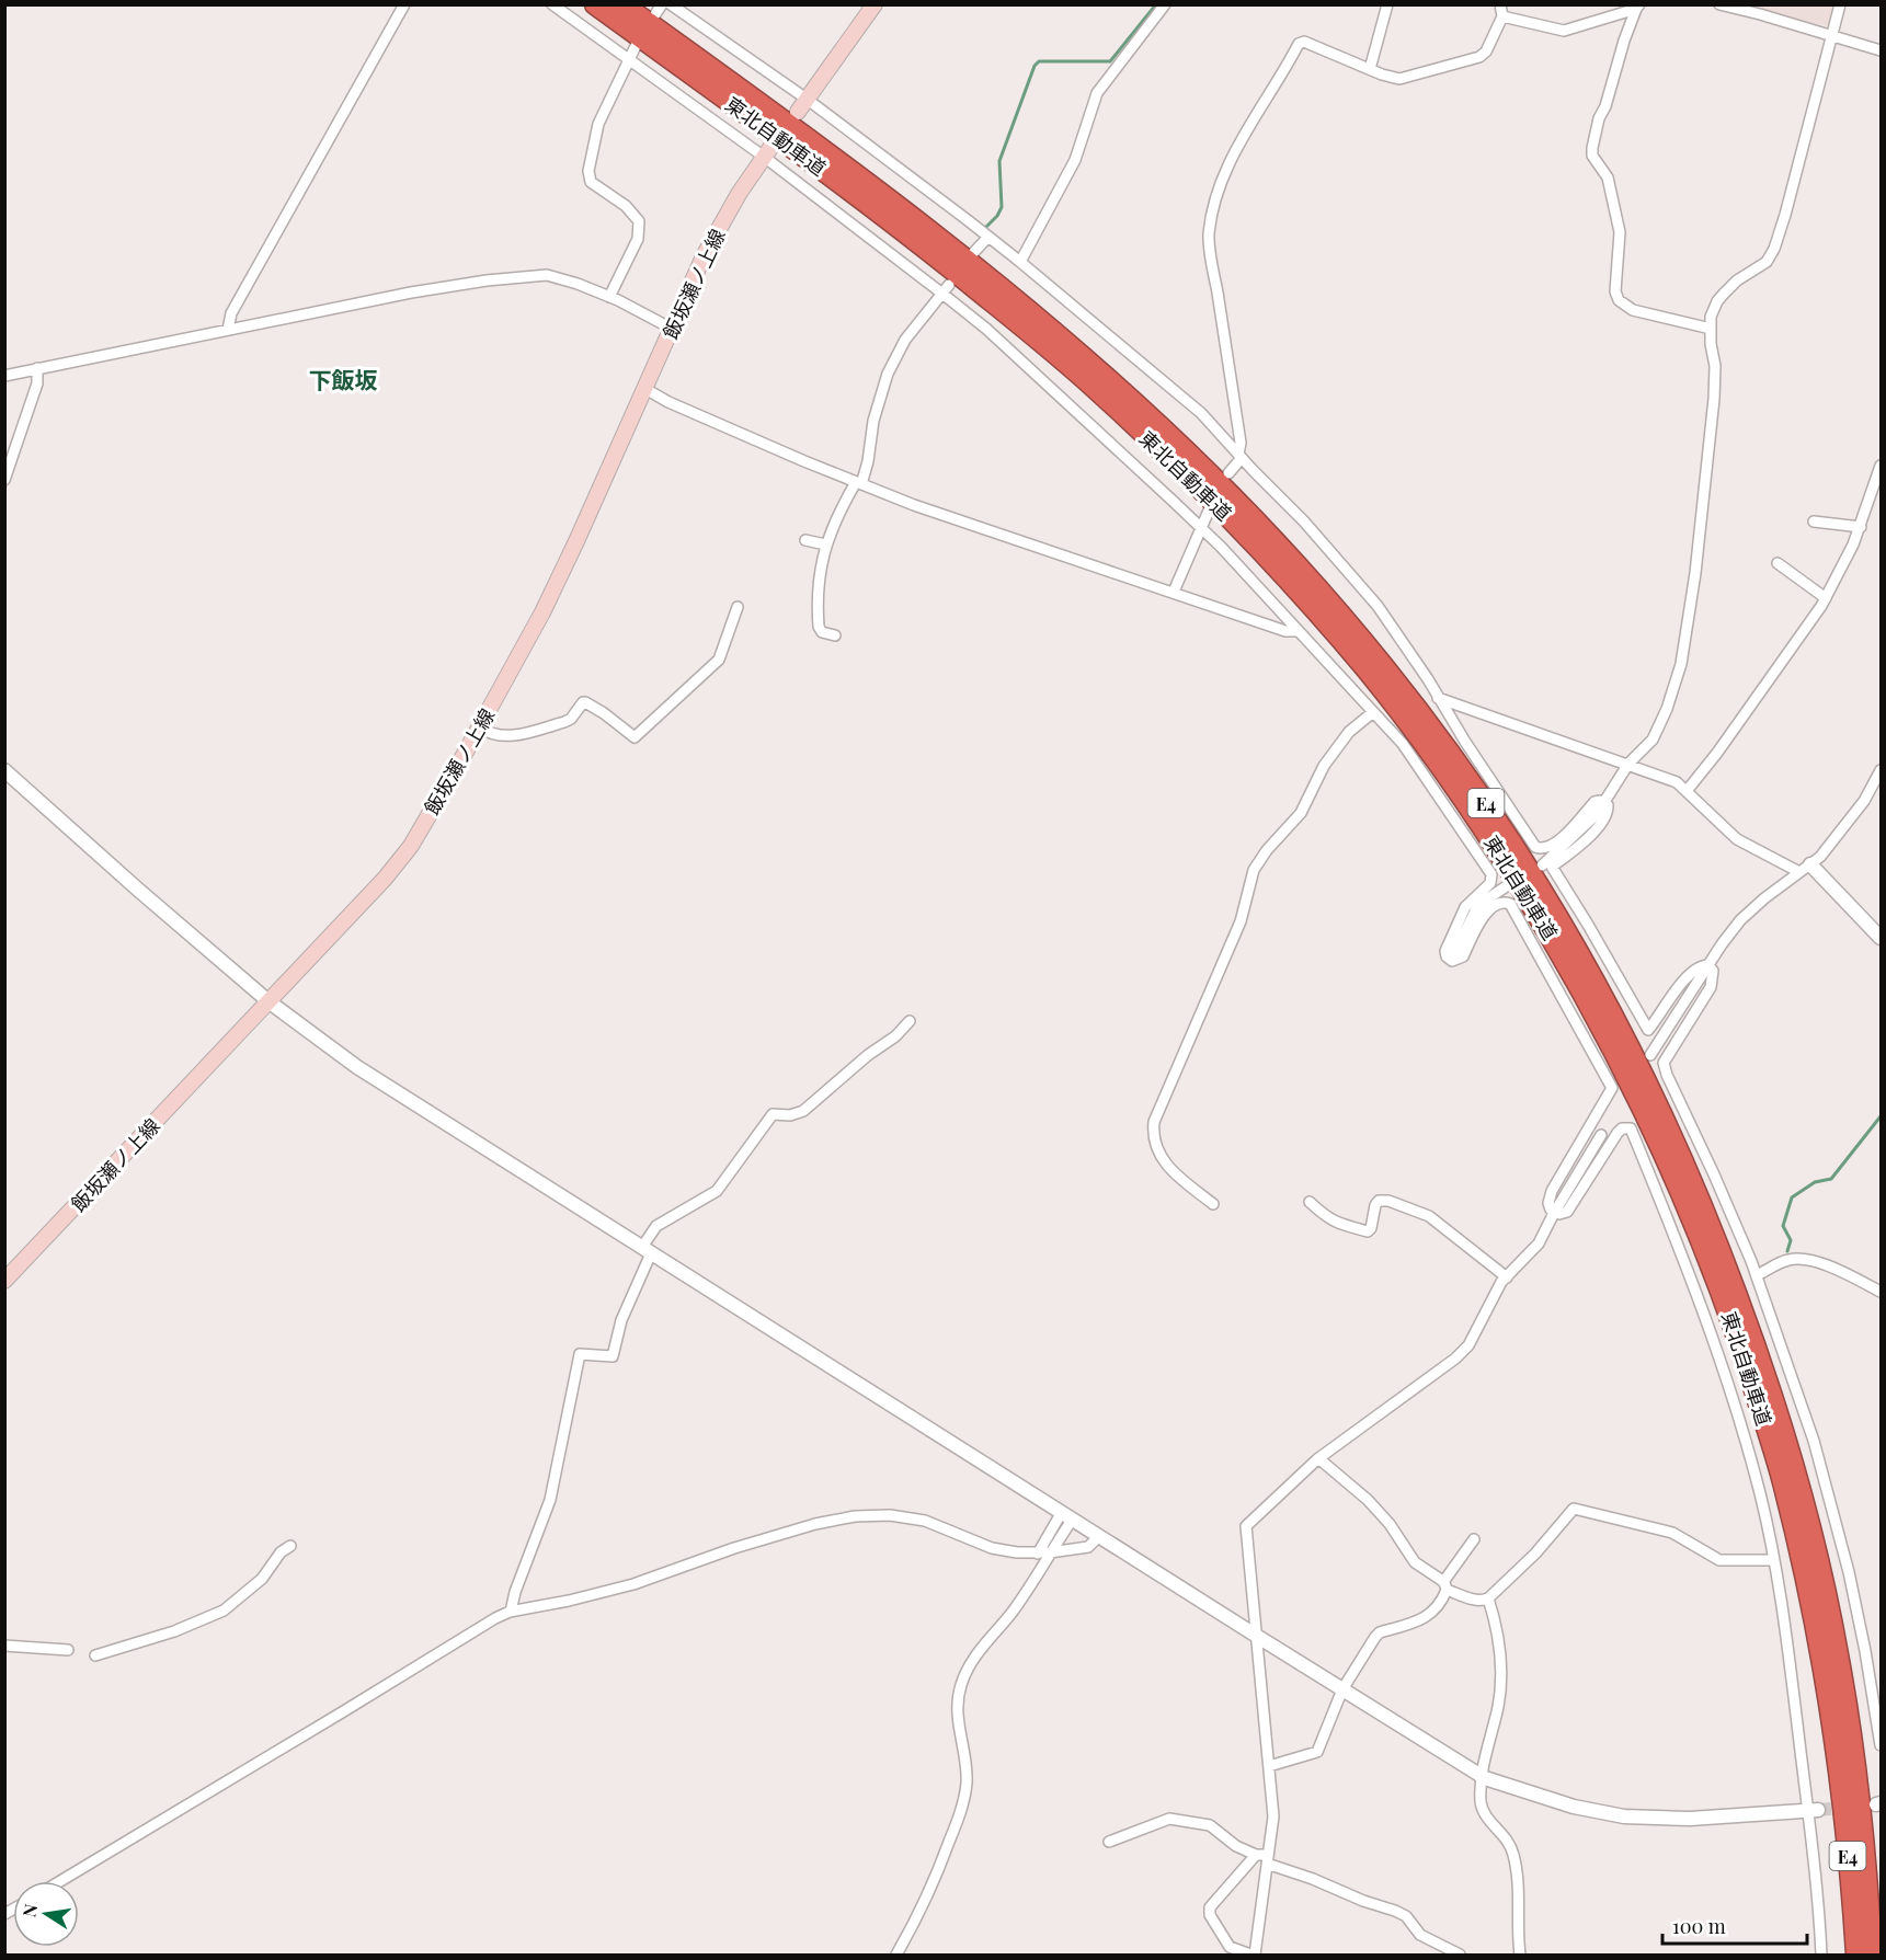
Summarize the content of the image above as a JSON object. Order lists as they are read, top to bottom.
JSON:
{
  "streets": {
    "highway": ["東北自動車道", "E4"],
    "main road": ["飯坂瀬ノ上線"]
  },
  "districts": ["下飯坂"],
  "scale_bar": "100 m",
  "north": "left"
}
